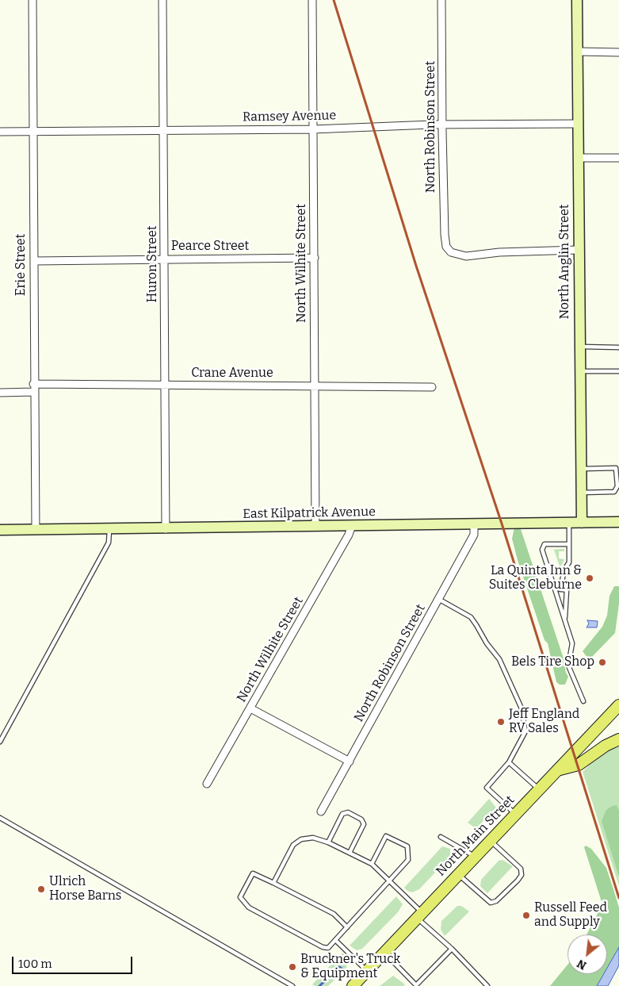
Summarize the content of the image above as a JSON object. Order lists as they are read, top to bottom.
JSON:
{
  "streets": {
    "main road": ["North Main Street"],
    "street": [
      "Ramsey Avenue",
      "North Robinson Street",
      "Pearce Street",
      "North Anglin Street",
      "North Wilhite Street",
      "Huron Street",
      "Erie Street",
      "Crane Avenue",
      "East Kilpatrick Avenue"
    ]
  },
  "crossings": [
    ["Ramsey Avenue", "North Robinson Street"],
    ["Ramsey Avenue", "North Anglin Street"],
    ["Ramsey Avenue", "North Wilhite Street"],
    ["Ramsey Avenue", "Huron Street"],
    ["Ramsey Avenue", "Erie Street"],
    ["North Robinson Street", "North Anglin Street"],
    ["North Robinson Street", "East Kilpatrick Avenue"],
    ["Pearce Street", "North Wilhite Street"],
    ["Pearce Street", "Huron Street"],
    ["Pearce Street", "Erie Street"],
    ["North Anglin Street", "East Kilpatrick Avenue"],
    ["North Wilhite Street", "Crane Avenue"],
    ["North Wilhite Street", "East Kilpatrick Avenue"],
    ["Huron Street", "Crane Avenue"],
    ["Huron Street", "East Kilpatrick Avenue"],
    ["Erie Street", "Crane Avenue"],
    ["Erie Street", "East Kilpatrick Avenue"]
  ],
  "places": [
    "La Quinta Inn & Suites Cleburne",
    "Bels Tire Shop",
    "Jeff England RV Sales",
    "Ulrich Horse Barns",
    "Russell Feed and Supply",
    "Bruckner's Truck & Equipment"
  ],
  "scale_bar": "100 m",
  "north": "bottom left"
}
